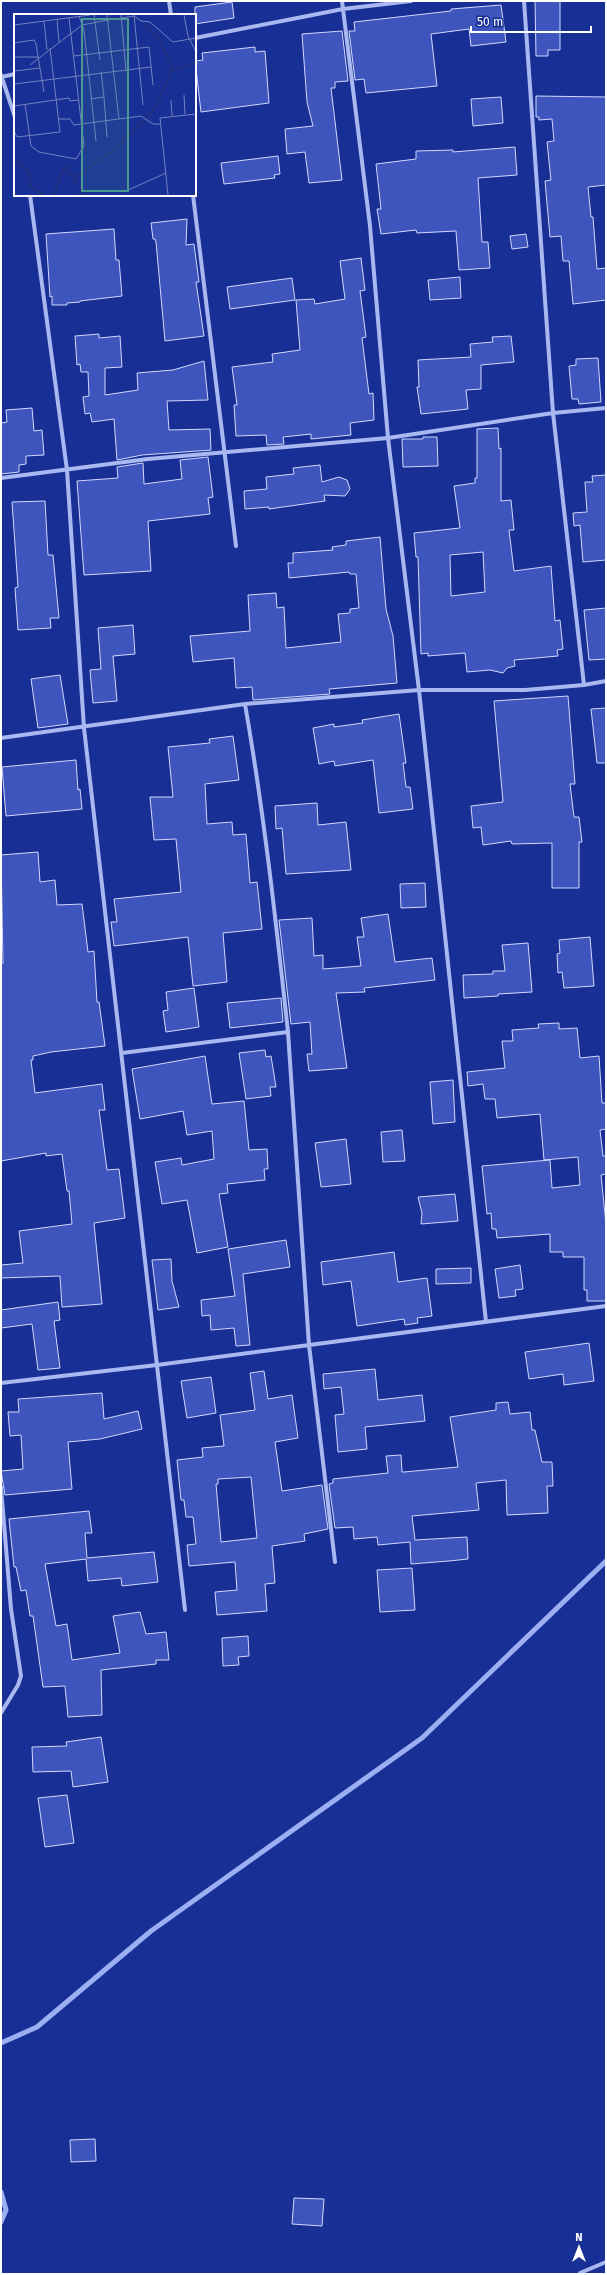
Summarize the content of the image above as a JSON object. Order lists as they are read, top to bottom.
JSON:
{
  "scale_bar": "50 m",
  "north": "top"
}
